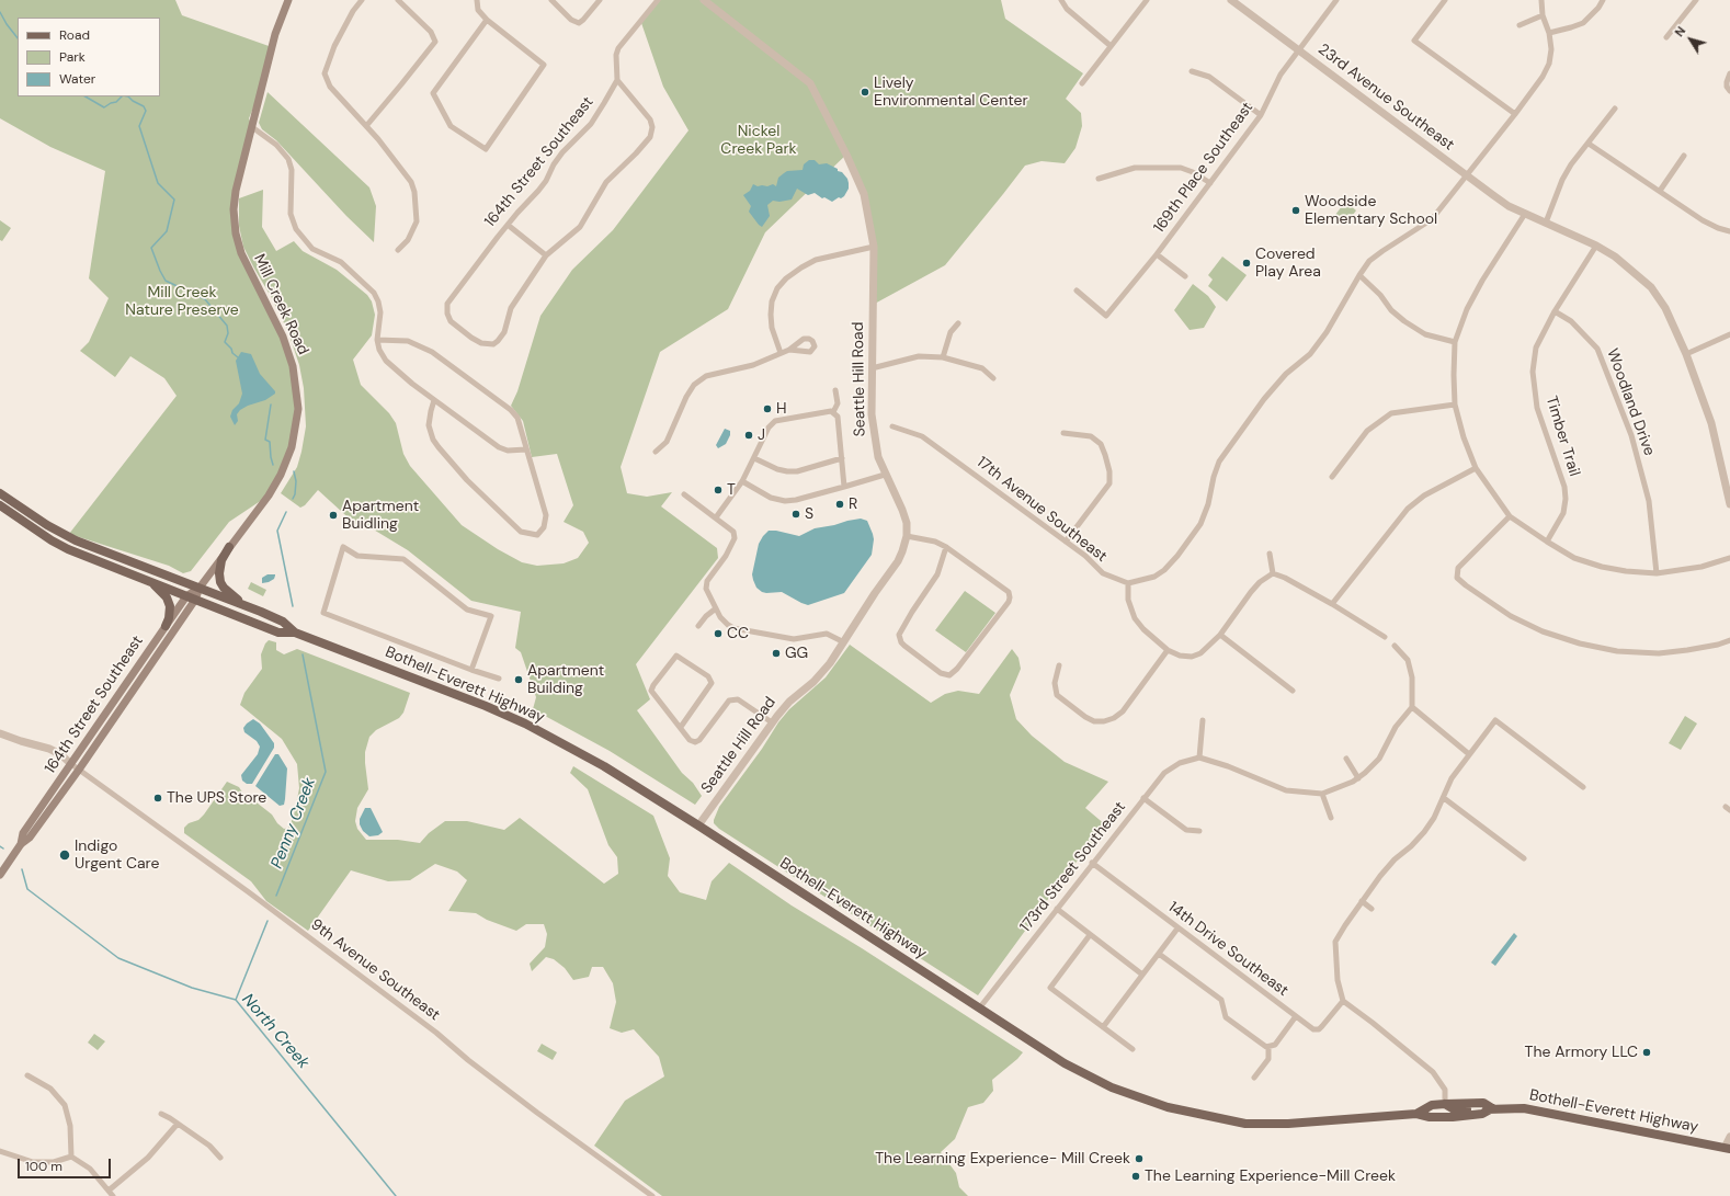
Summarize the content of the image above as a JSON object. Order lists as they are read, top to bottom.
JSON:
{
  "streets": {
    "main road": ["164th Street Southeast", "Mill Creek Road", "Bothell-Everett Highway"],
    "street": [
      "23rd Avenue Southeast",
      "169th Place Southeast",
      "Seattle Hill Road",
      "Woodland Drive",
      "Timber Trail",
      "17th Avenue Southeast",
      "173rd Street Southeast",
      "14th Drive Southeast",
      "9th Avenue Southeast"
    ]
  },
  "crossings": [
    ["23rd Avenue Southeast", "169th Place Southeast"],
    ["23rd Avenue Southeast", "Timber Trail"],
    ["164th Street Southeast", "Mill Creek Road"],
    ["164th Street Southeast", "Bothell-Everett Highway"],
    ["164th Street Southeast", "9th Avenue Southeast"],
    ["Mill Creek Road", "Bothell-Everett Highway"],
    ["Seattle Hill Road", "Bothell-Everett Highway"],
    ["Woodland Drive", "Timber Trail"],
    ["Bothell-Everett Highway", "173rd Street Southeast"],
    ["173rd Street Southeast", "14th Drive Southeast"]
  ],
  "water": ["Penny Creek", "North Creek"],
  "parks": ["Nickel Creek Park", "Mill Creek Nature Preserve"],
  "places": [
    "Lively Environmental Center",
    "Woodside Elementary School",
    "Covered Play Area",
    "H",
    "J",
    "T",
    "R",
    "S",
    "Apartment Buidling",
    "CC",
    "GG",
    "Apartment Building",
    "The UPS Store",
    "Indigo Urgent Care",
    "The Armory LLC",
    "The Learning Experience- Mill Creek",
    "The Learning Experience-Mill Creek"
  ],
  "legend": ["Road", "Park", "Water"],
  "scale_bar": "100 m",
  "north": "top left"
}
